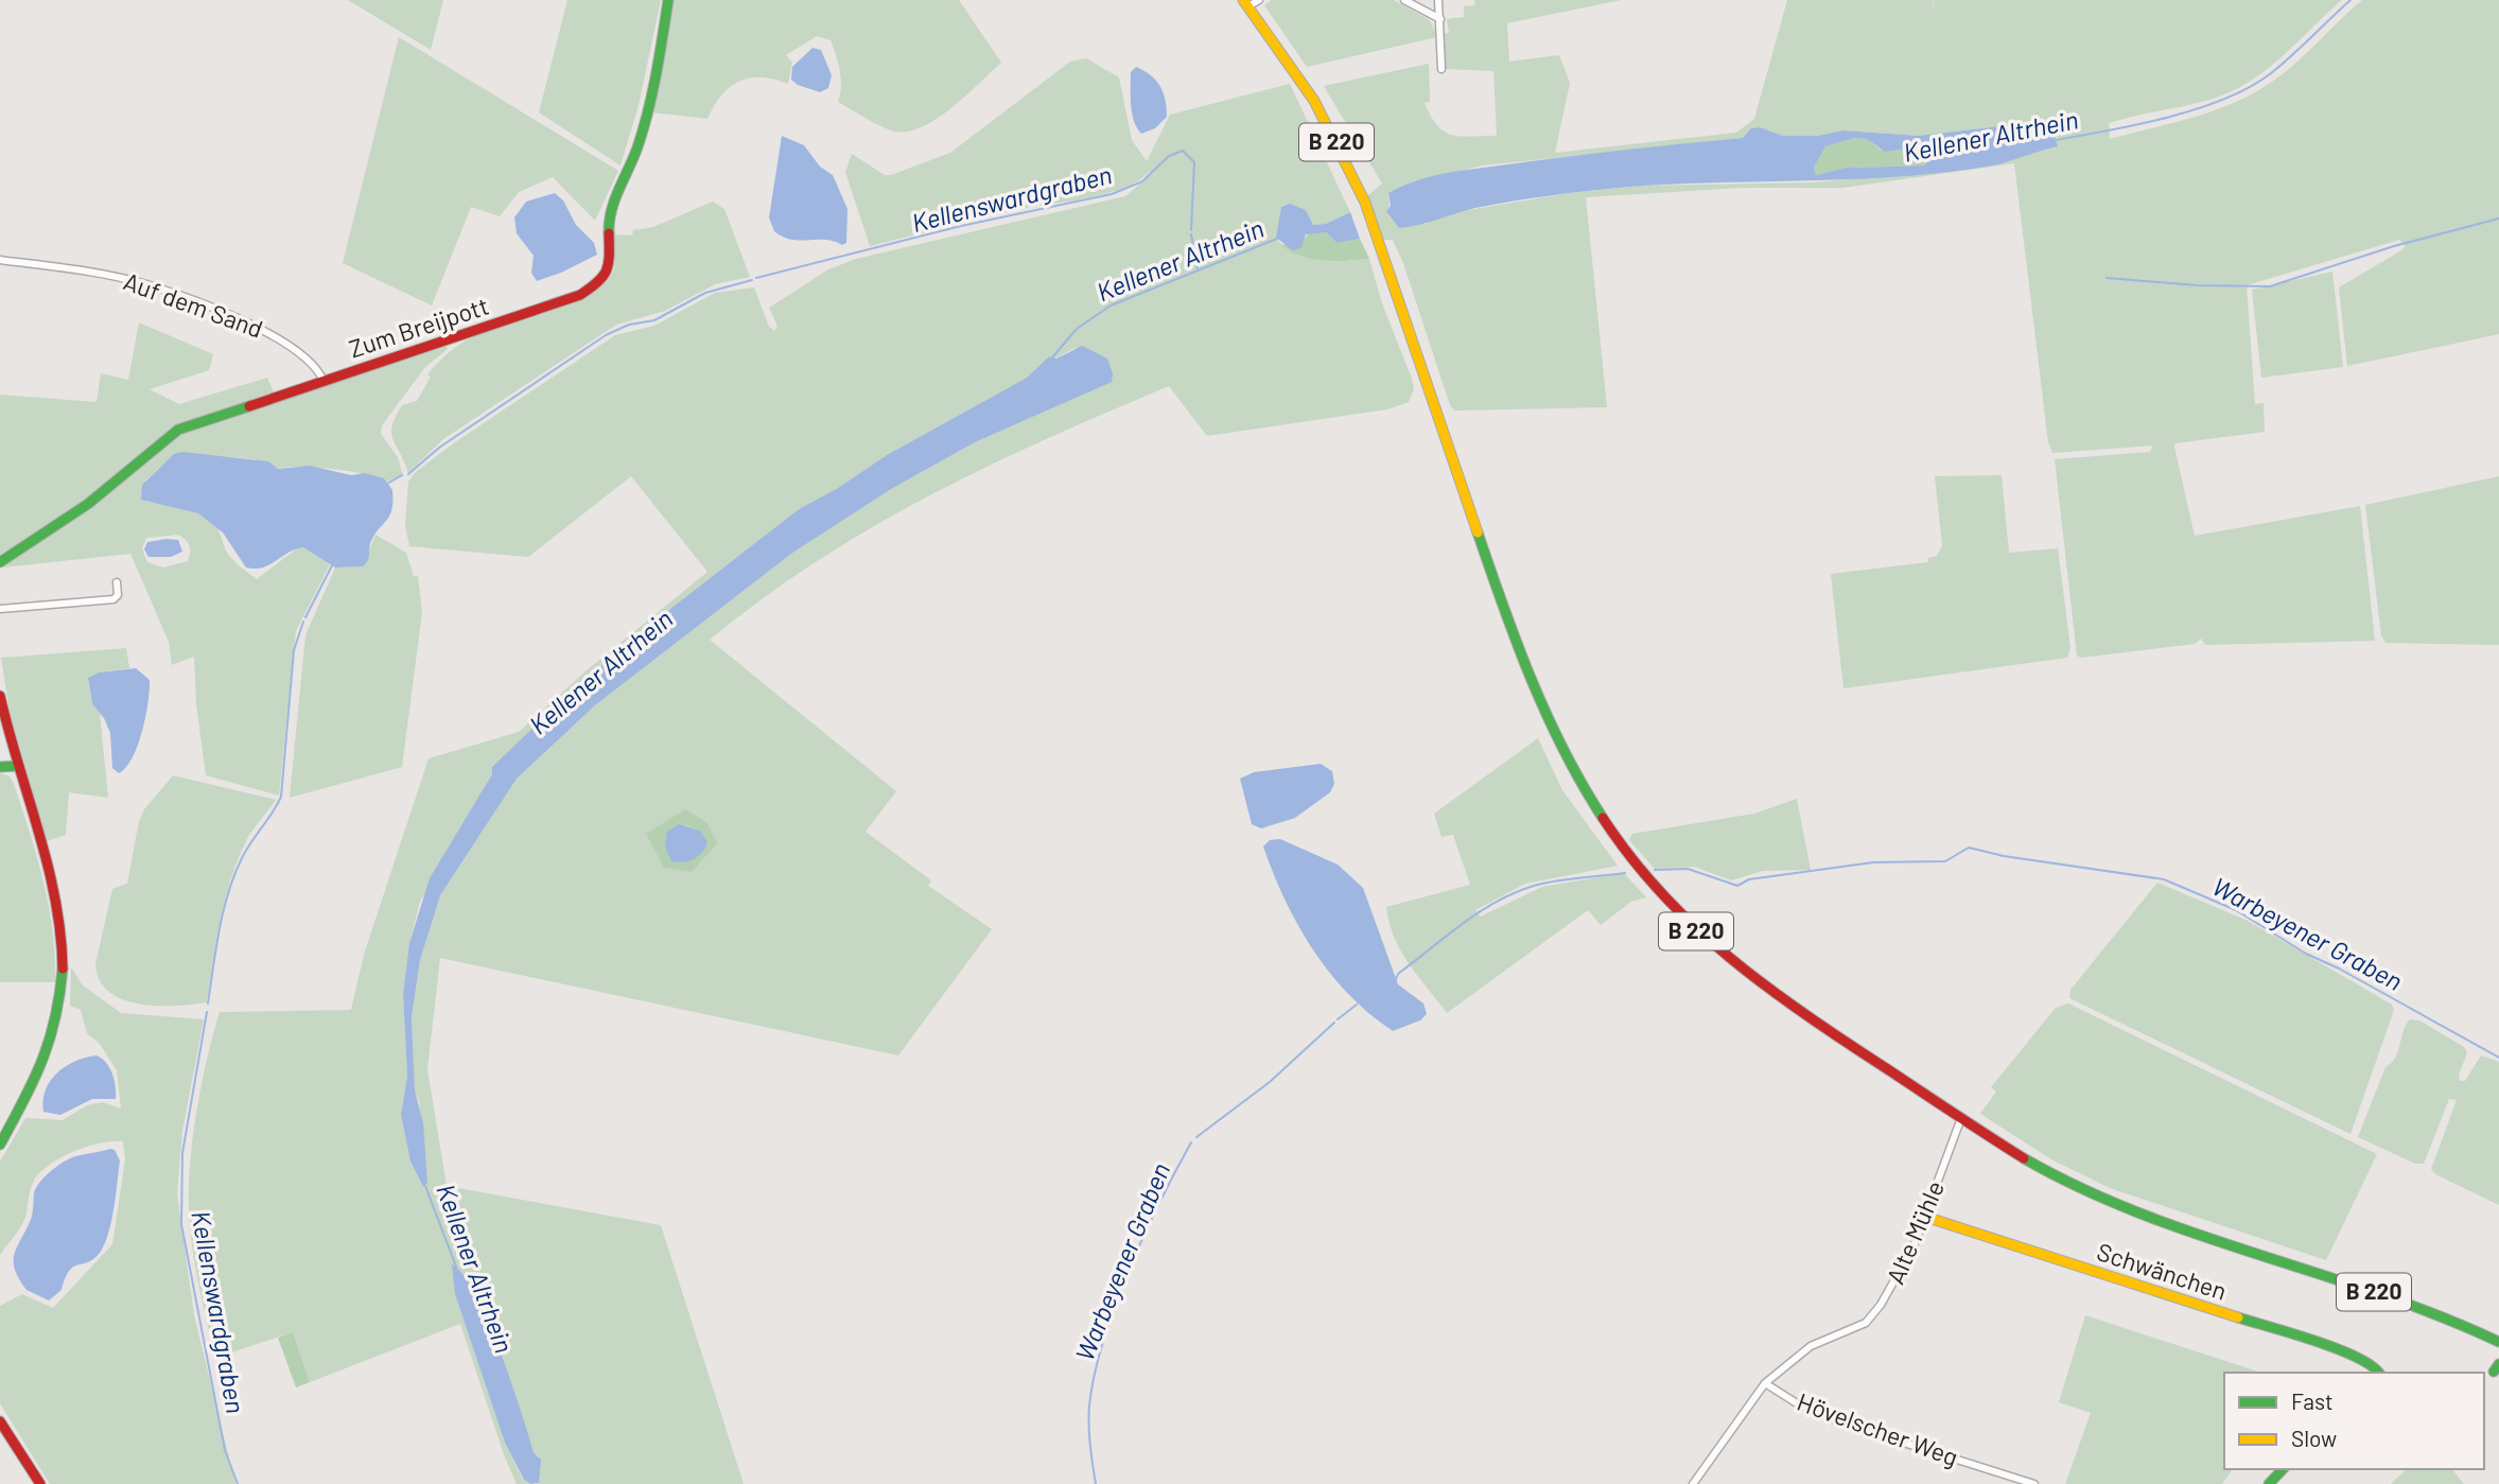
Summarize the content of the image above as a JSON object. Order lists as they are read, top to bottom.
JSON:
{
  "streets": {
    "street": [
      "B 220",
      "Auf dem Sand",
      "Zum Breijpott",
      "Alte Mühle",
      "Schwänchen",
      "Hövelscher Weg"
    ]
  },
  "crossings": [
    ["B 220", "Alte Mühle"],
    ["Auf dem Sand", "Zum Breijpott"],
    ["Alte Mühle", "Schwänchen"],
    ["Alte Mühle", "Hövelscher Weg"]
  ],
  "water": ["Kellener Altrhein", "Kellenswardgraben", "Warbeyener Graben"],
  "legend": ["Fast", "Slow"]
}
